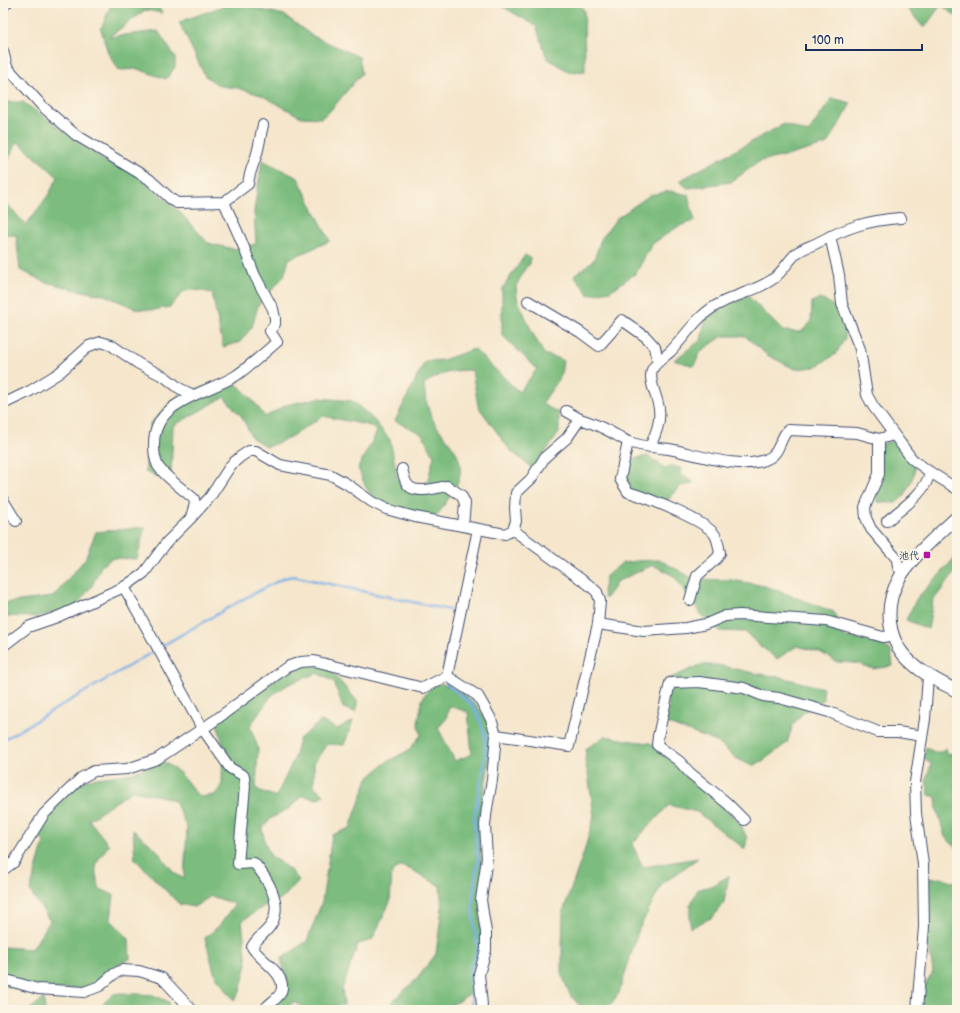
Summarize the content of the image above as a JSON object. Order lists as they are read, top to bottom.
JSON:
{
  "places": {
    "transit": ["池代"]
  },
  "scale_bar": "100 m"
}
